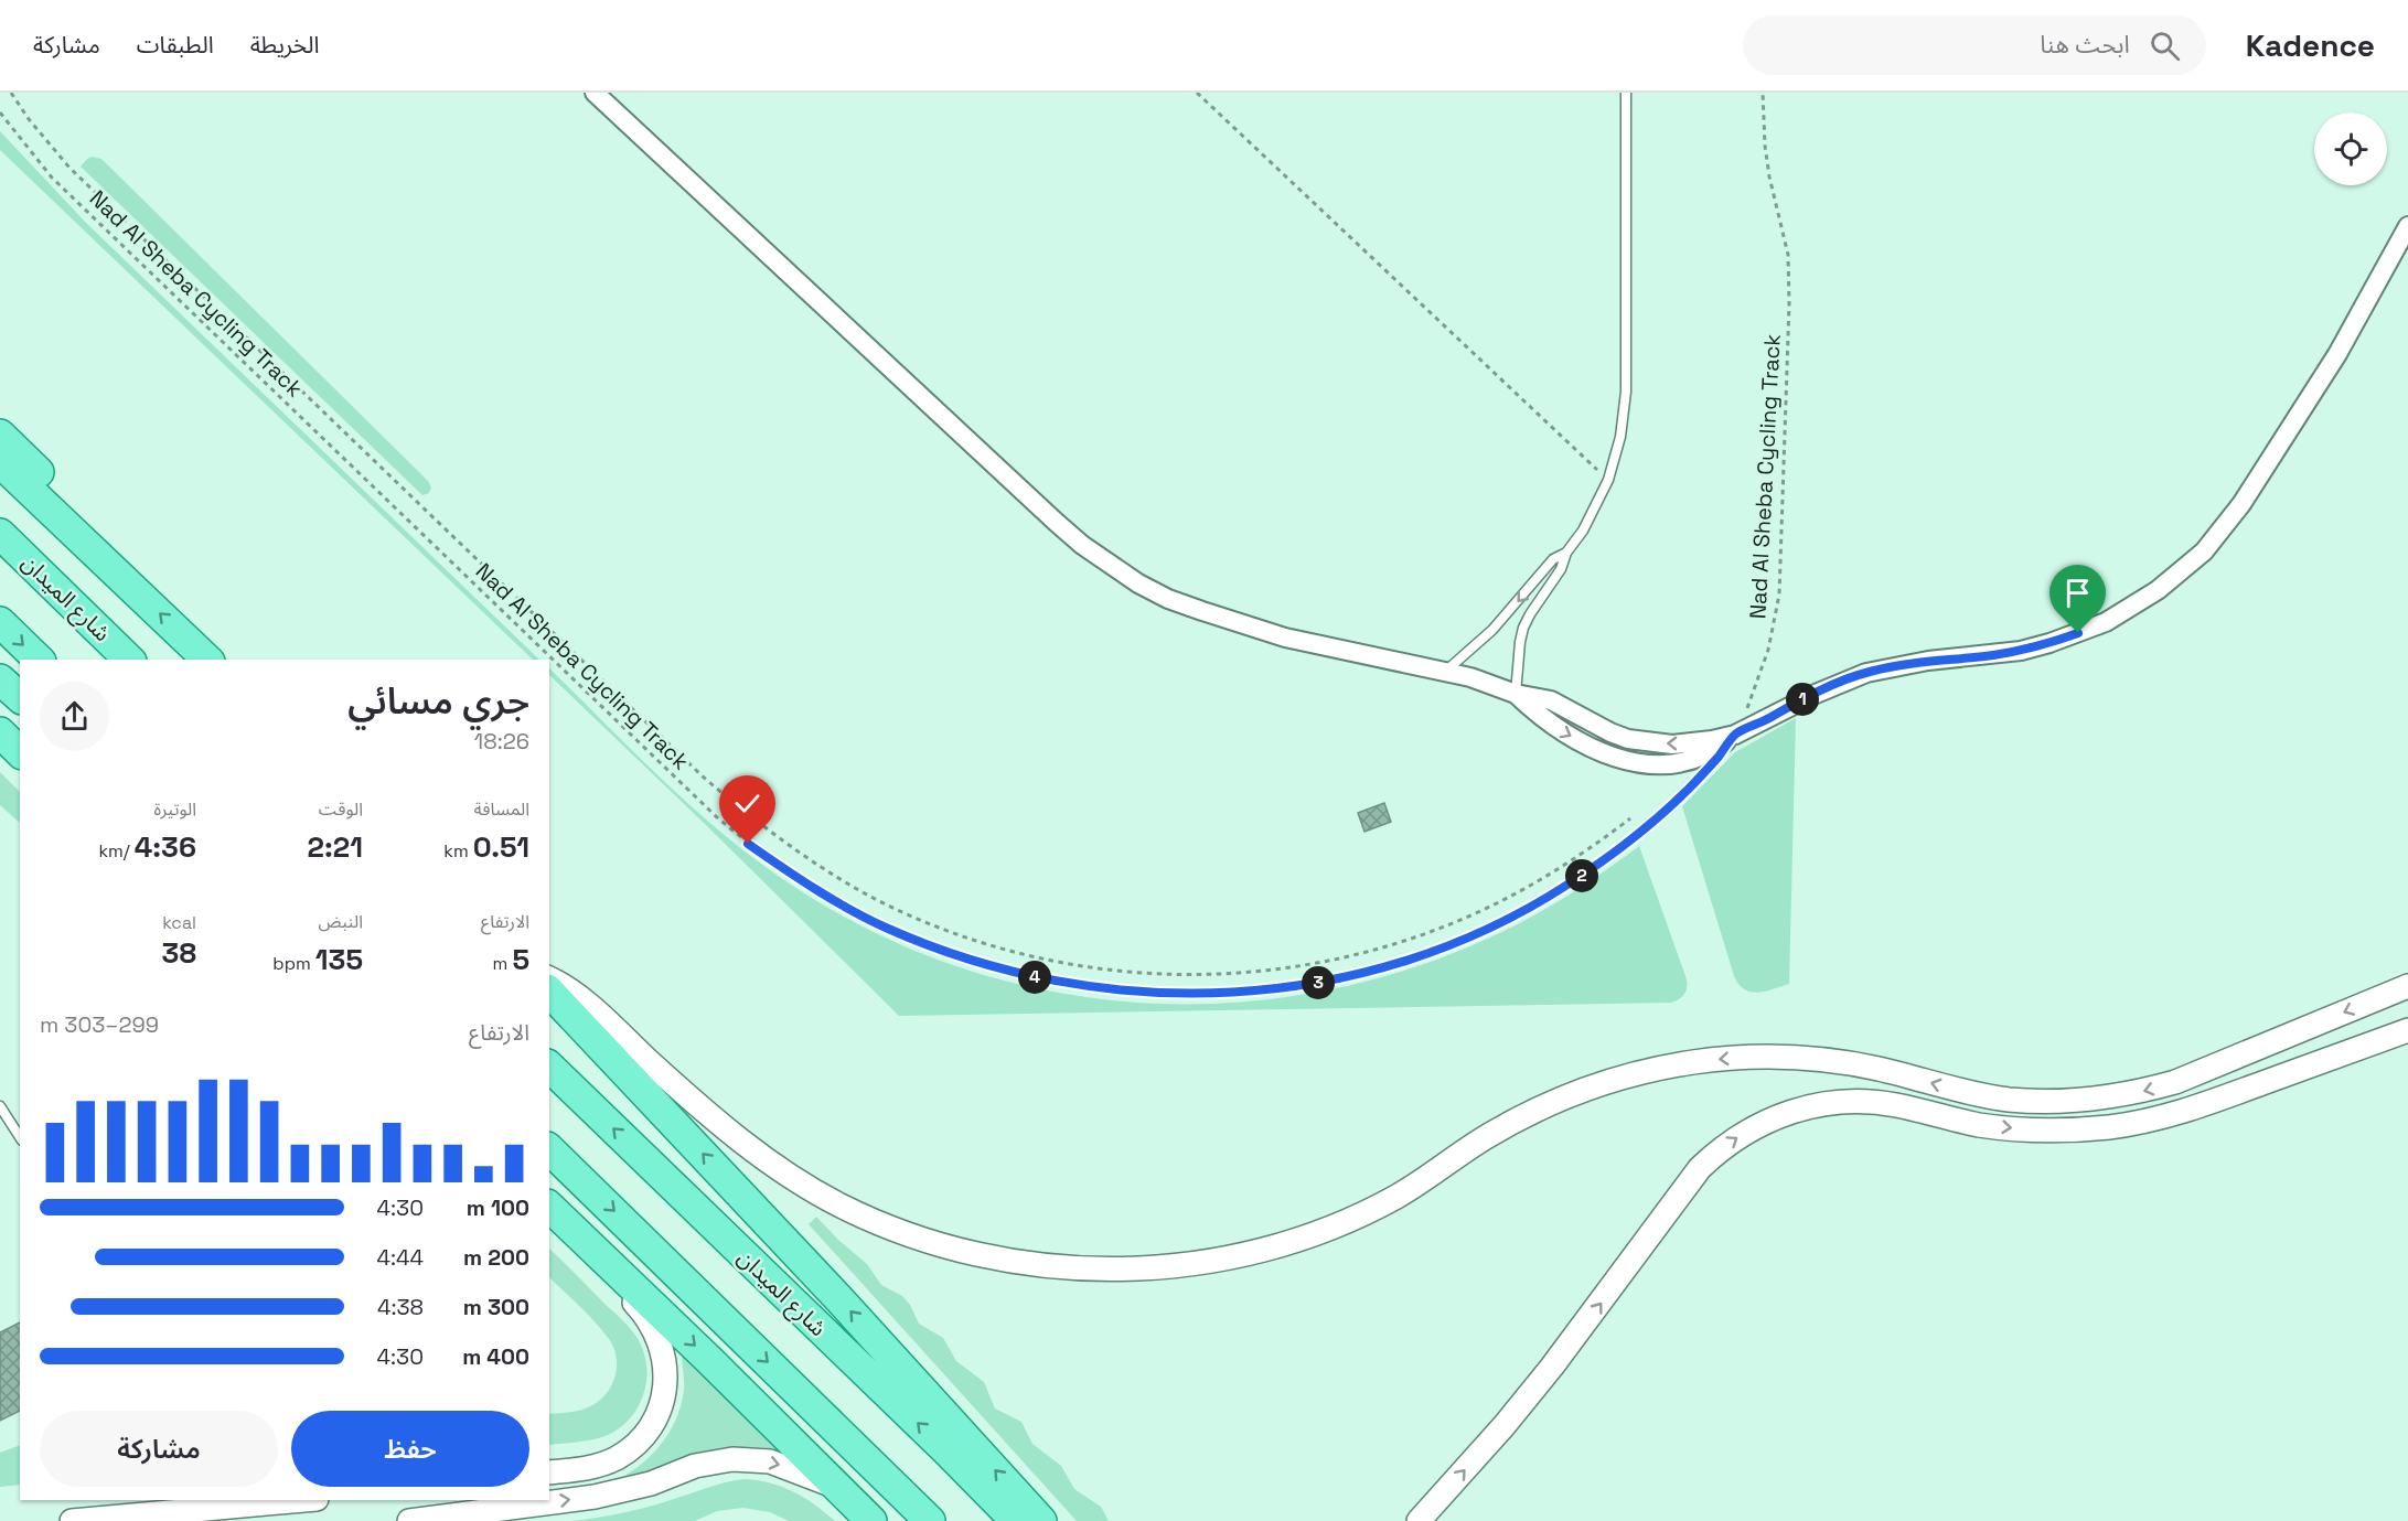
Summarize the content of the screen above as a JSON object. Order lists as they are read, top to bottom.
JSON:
{
  "streets": {
    "main road": ["شارع الميدان"],
    "path": ["Nad Al Sheba Cycling Track"]
  },
  "page": {
    "header": "Kadence",
    "search": "ابحث هنا",
    "nav": ["الخريطة", "الطبقات", "مشاركة"],
    "heading": ["جري مسائي", "18:26"],
    "pins": [
      "1",
      "2",
      "4",
      "3"
    ],
    "stats": [
      ["المسافة", "0.51 km"],
      ["الوقت", "2:21"],
      ["الوتيرة", "4:36 /km"],
      ["الارتفاع", "5 m"],
      ["النبض", "135 bpm"],
      ["kcal", "38"]
    ],
    "chart": ["الارتفاع", "299–303 m"],
    "list": [
      {
        "name": "100 m",
        "note": "4:30"
      },
      {
        "name": "200 m",
        "note": "4:44"
      },
      {
        "name": "300 m",
        "note": "4:38"
      },
      {
        "name": "400 m",
        "note": "4:30"
      }
    ],
    "buttons": ["حفظ", "مشاركة"]
  }
}
